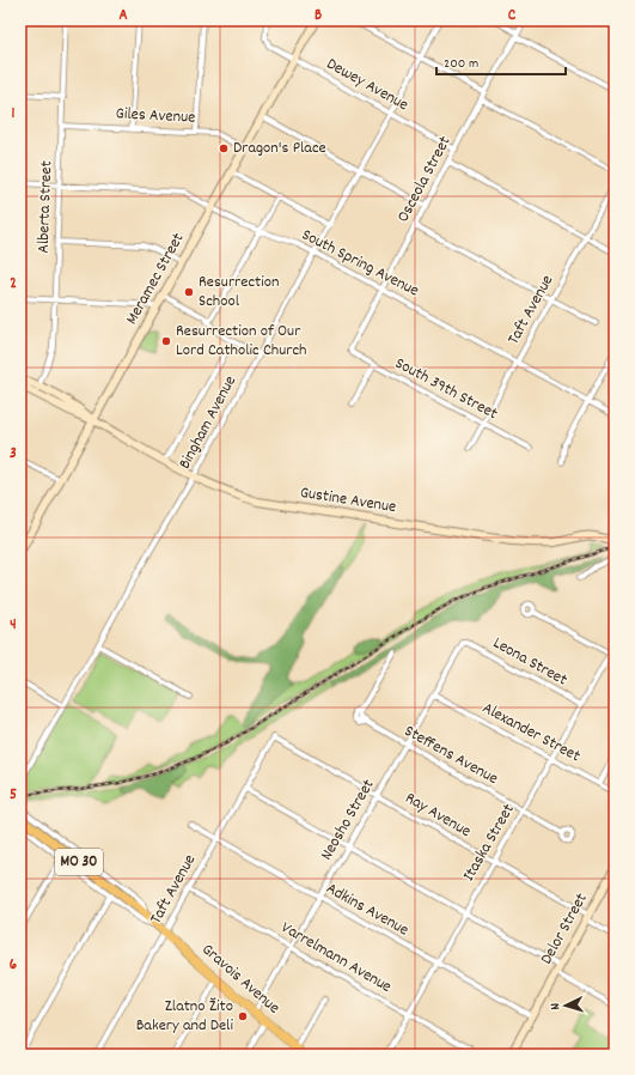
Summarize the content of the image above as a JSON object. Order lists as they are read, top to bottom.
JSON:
{
  "streets": {
    "main road": ["MO 30", "Gravois Avenue"],
    "street": [
      "Dewey Avenue",
      "Giles Avenue",
      "Osceola Street",
      "Alberta Street",
      "South Spring Avenue",
      "Meramec Street",
      "Taft Avenue",
      "South 39th Street",
      "Bingham Avenue",
      "Gustine Avenue",
      "Leona Street",
      "Alexander Street",
      "Steffens Avenue",
      "Ray Avenue",
      "Neosho Street",
      "Itaska Street",
      "Adkins Avenue",
      "Delor Street",
      "Varrelmann Avenue"
    ]
  },
  "crossings": [
    ["Dewey Avenue", "Osceola Street"],
    ["Dewey Avenue", "Meramec Street"],
    ["Dewey Avenue", "Bingham Avenue"],
    ["Giles Avenue", "Alberta Street"],
    ["Giles Avenue", "Meramec Street"],
    ["Osceola Street", "South Spring Avenue"],
    ["Osceola Street", "South 39th Street"],
    ["Alberta Street", "South Spring Avenue"],
    ["Alberta Street", "Gustine Avenue"],
    ["South Spring Avenue", "Meramec Street"],
    ["South Spring Avenue", "Taft Avenue"],
    ["South Spring Avenue", "Bingham Avenue"],
    ["Meramec Street", "Gustine Avenue"],
    ["Taft Avenue", "South 39th Street"],
    ["Taft Avenue", "Ray Avenue"],
    ["Taft Avenue", "Adkins Avenue"],
    ["Taft Avenue", "Varrelmann Avenue"],
    ["Taft Avenue", "Gravois Avenue"],
    ["Bingham Avenue", "Gustine Avenue"],
    ["Leona Street", "Neosho Street"],
    ["Leona Street", "Itaska Street"],
    ["Alexander Street", "Neosho Street"],
    ["Alexander Street", "Itaska Street"],
    ["Steffens Avenue", "Neosho Street"],
    ["Steffens Avenue", "Itaska Street"],
    ["Ray Avenue", "Neosho Street"],
    ["Ray Avenue", "Itaska Street"],
    ["Ray Avenue", "Delor Street"],
    ["Neosho Street", "Adkins Avenue"],
    ["Neosho Street", "Varrelmann Avenue"],
    ["Neosho Street", "Gravois Avenue"],
    ["Itaska Street", "Adkins Avenue"],
    ["Itaska Street", "Varrelmann Avenue"],
    ["Adkins Avenue", "Delor Street"]
  ],
  "places": [
    "Dragon's Place",
    "Resurrection School",
    "Resurrection of Our Lord Catholic Church",
    "Zlatno Žito Bakery and Deli"
  ],
  "scale_bar": "200 m",
  "north": "left",
  "grid": {
    "columns": ["A", "B", "C"],
    "rows": [
      "1",
      "2",
      "3",
      "4",
      "5",
      "6"
    ]
  }
}
